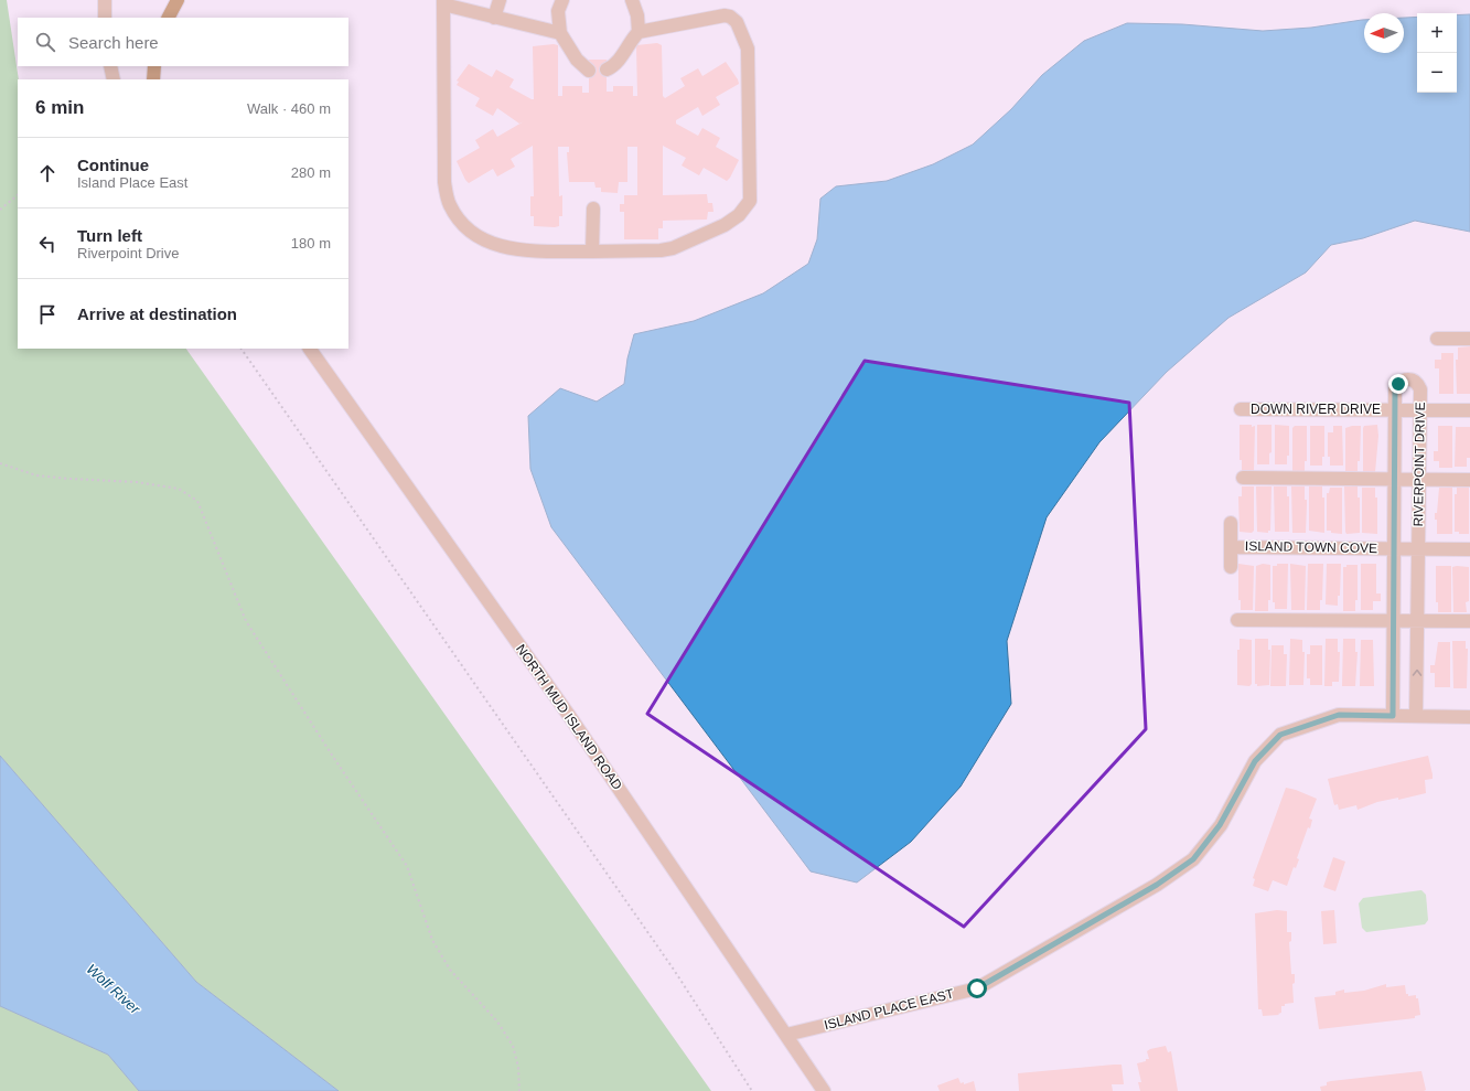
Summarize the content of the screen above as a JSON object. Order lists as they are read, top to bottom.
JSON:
{
  "streets": {
    "street": [
      "DOWN RIVER DRIVE",
      "RIVERPOINT DRIVE",
      "ISLAND TOWN COVE",
      "NORTH MUD ISLAND ROAD",
      "ISLAND PLACE EAST"
    ]
  },
  "crossings": [
    ["DOWN RIVER DRIVE", "RIVERPOINT DRIVE"],
    ["RIVERPOINT DRIVE", "ISLAND TOWN COVE"],
    ["RIVERPOINT DRIVE", "ISLAND PLACE EAST"],
    ["NORTH MUD ISLAND ROAD", "ISLAND PLACE EAST"]
  ],
  "water": ["Wolf River"],
  "north": "left",
  "page": {
    "map_buttons": ["+", "−"],
    "search": "Search here",
    "heading": ["6 min", "Walk · 460 m"],
    "list": [
      ["Continue", "Island Place East", "280 m"],
      ["Turn left", "Riverpoint Drive", "180 m"],
      "Arrive at destination"
    ]
  }
}
